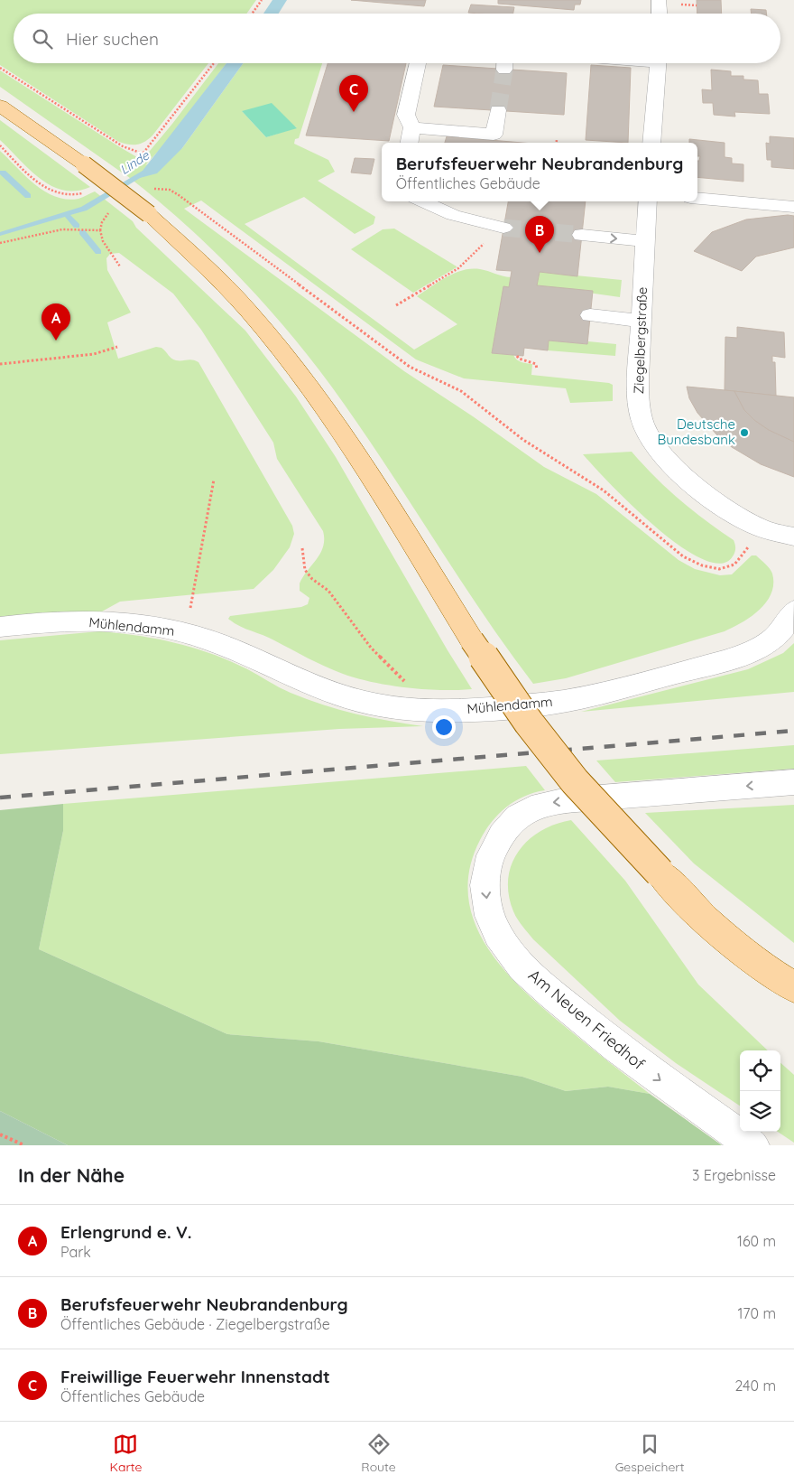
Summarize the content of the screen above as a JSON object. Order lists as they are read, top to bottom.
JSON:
{
  "streets": {
    "street": ["Ziegelbergstraße", "Mühlendamm", "Am Neuen Friedhof"]
  },
  "water": ["Linde"],
  "places": ["Deutsche Bundesbank"],
  "page": {
    "search": "Hier suchen",
    "pins": ["C", "B", "A"],
    "popup": ["Berufsfeuerwehr Neubrandenburg", "Öffentliches Gebäude"],
    "heading": ["In der Nähe", "3 Ergebnisse"],
    "list": [
      {
        "mark": "A",
        "name": "Erlengrund e. V.",
        "note": "Park",
        "value": "160 m"
      },
      {
        "mark": "B",
        "name": "Berufsfeuerwehr Neubrandenburg",
        "note": "Öffentliches Gebäude · Ziegelbergstraße",
        "value": "170 m"
      },
      {
        "mark": "C",
        "name": "Freiwillige Feuerwehr Innenstadt",
        "note": "Öffentliches Gebäude",
        "value": "240 m"
      }
    ],
    "nav": ["Karte", "Route", "Gespeichert"]
  }
}
